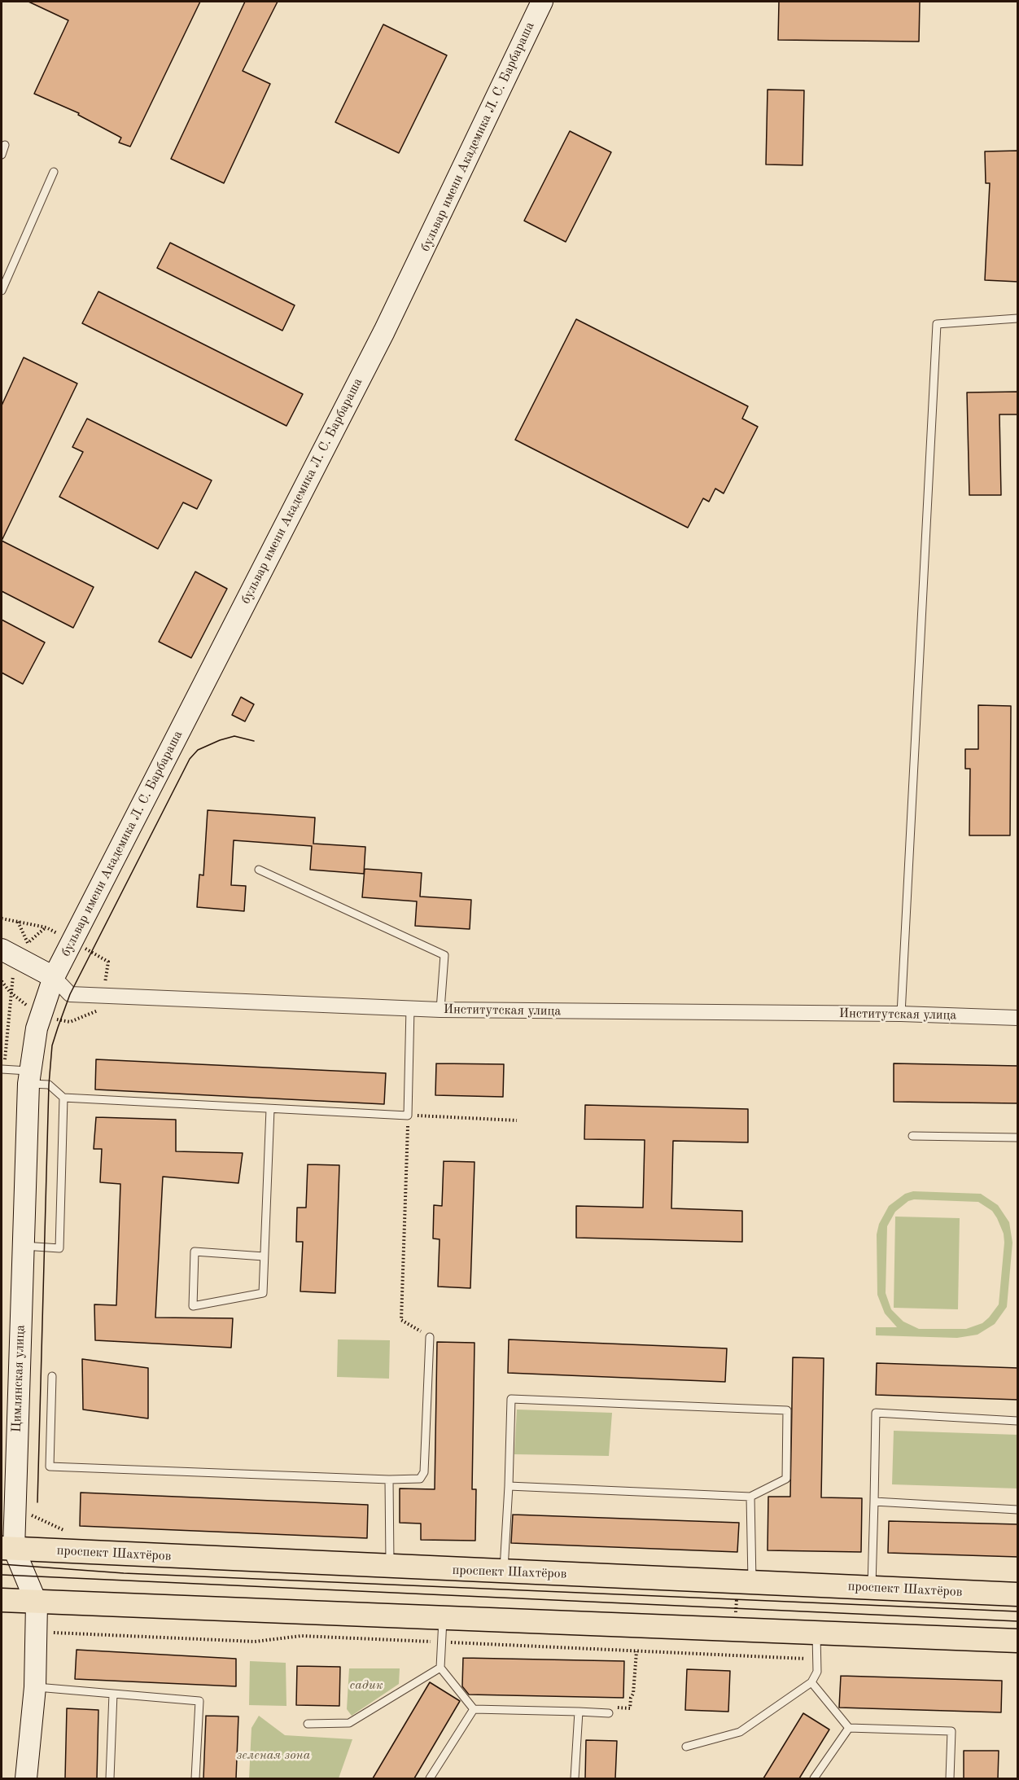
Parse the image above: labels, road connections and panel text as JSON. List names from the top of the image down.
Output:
{
  "streets": {
    "main road": ["проспект Шахтёров"],
    "street": ["бульвар имени Академика Л. С. Барбараша", "Институтская улица", "Цимлянская улица"]
  },
  "crossings": [
    ["бульвар имени Академика Л. С. Барбараша", "Институтская улица"],
    ["бульвар имени Академика Л. С. Барбараша", "Цимлянская улица"],
    ["Институтская улица", "Цимлянская улица"],
    ["Цимлянская улица", "проспект Шахтёров"]
  ],
  "parks": ["садик", "зеленая зона"]
}
